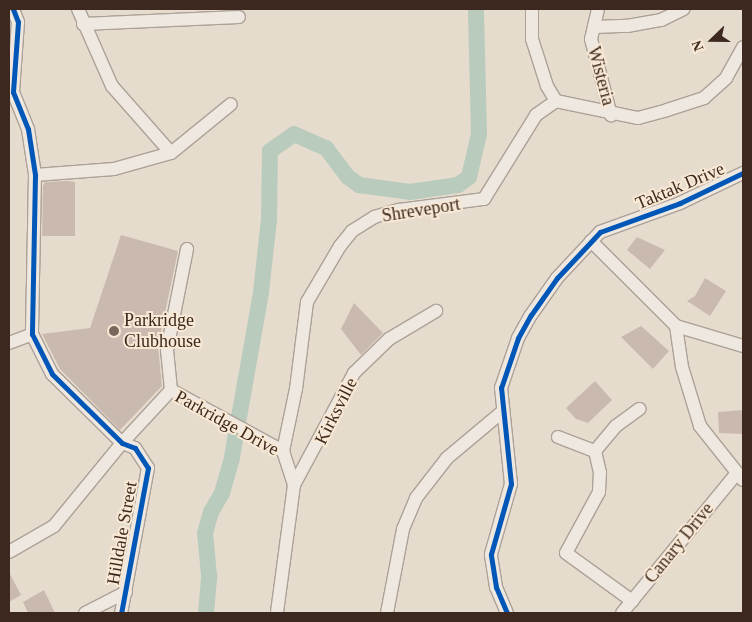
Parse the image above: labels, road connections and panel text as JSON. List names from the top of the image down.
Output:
{
  "streets": {
    "street": [
      "Wisteria",
      "Taktak Drive",
      "Shreveport",
      "Kirksville",
      "Parkridge Drive",
      "Hilldale Street",
      "Canary Drive"
    ]
  },
  "crossings": [
    ["Shreveport", "Parkridge Drive"],
    ["Kirksville", "Parkridge Drive"],
    ["Parkridge Drive", "Hilldale Street"]
  ],
  "places": ["Parkridge Clubhouse"],
  "north": "left"
}
